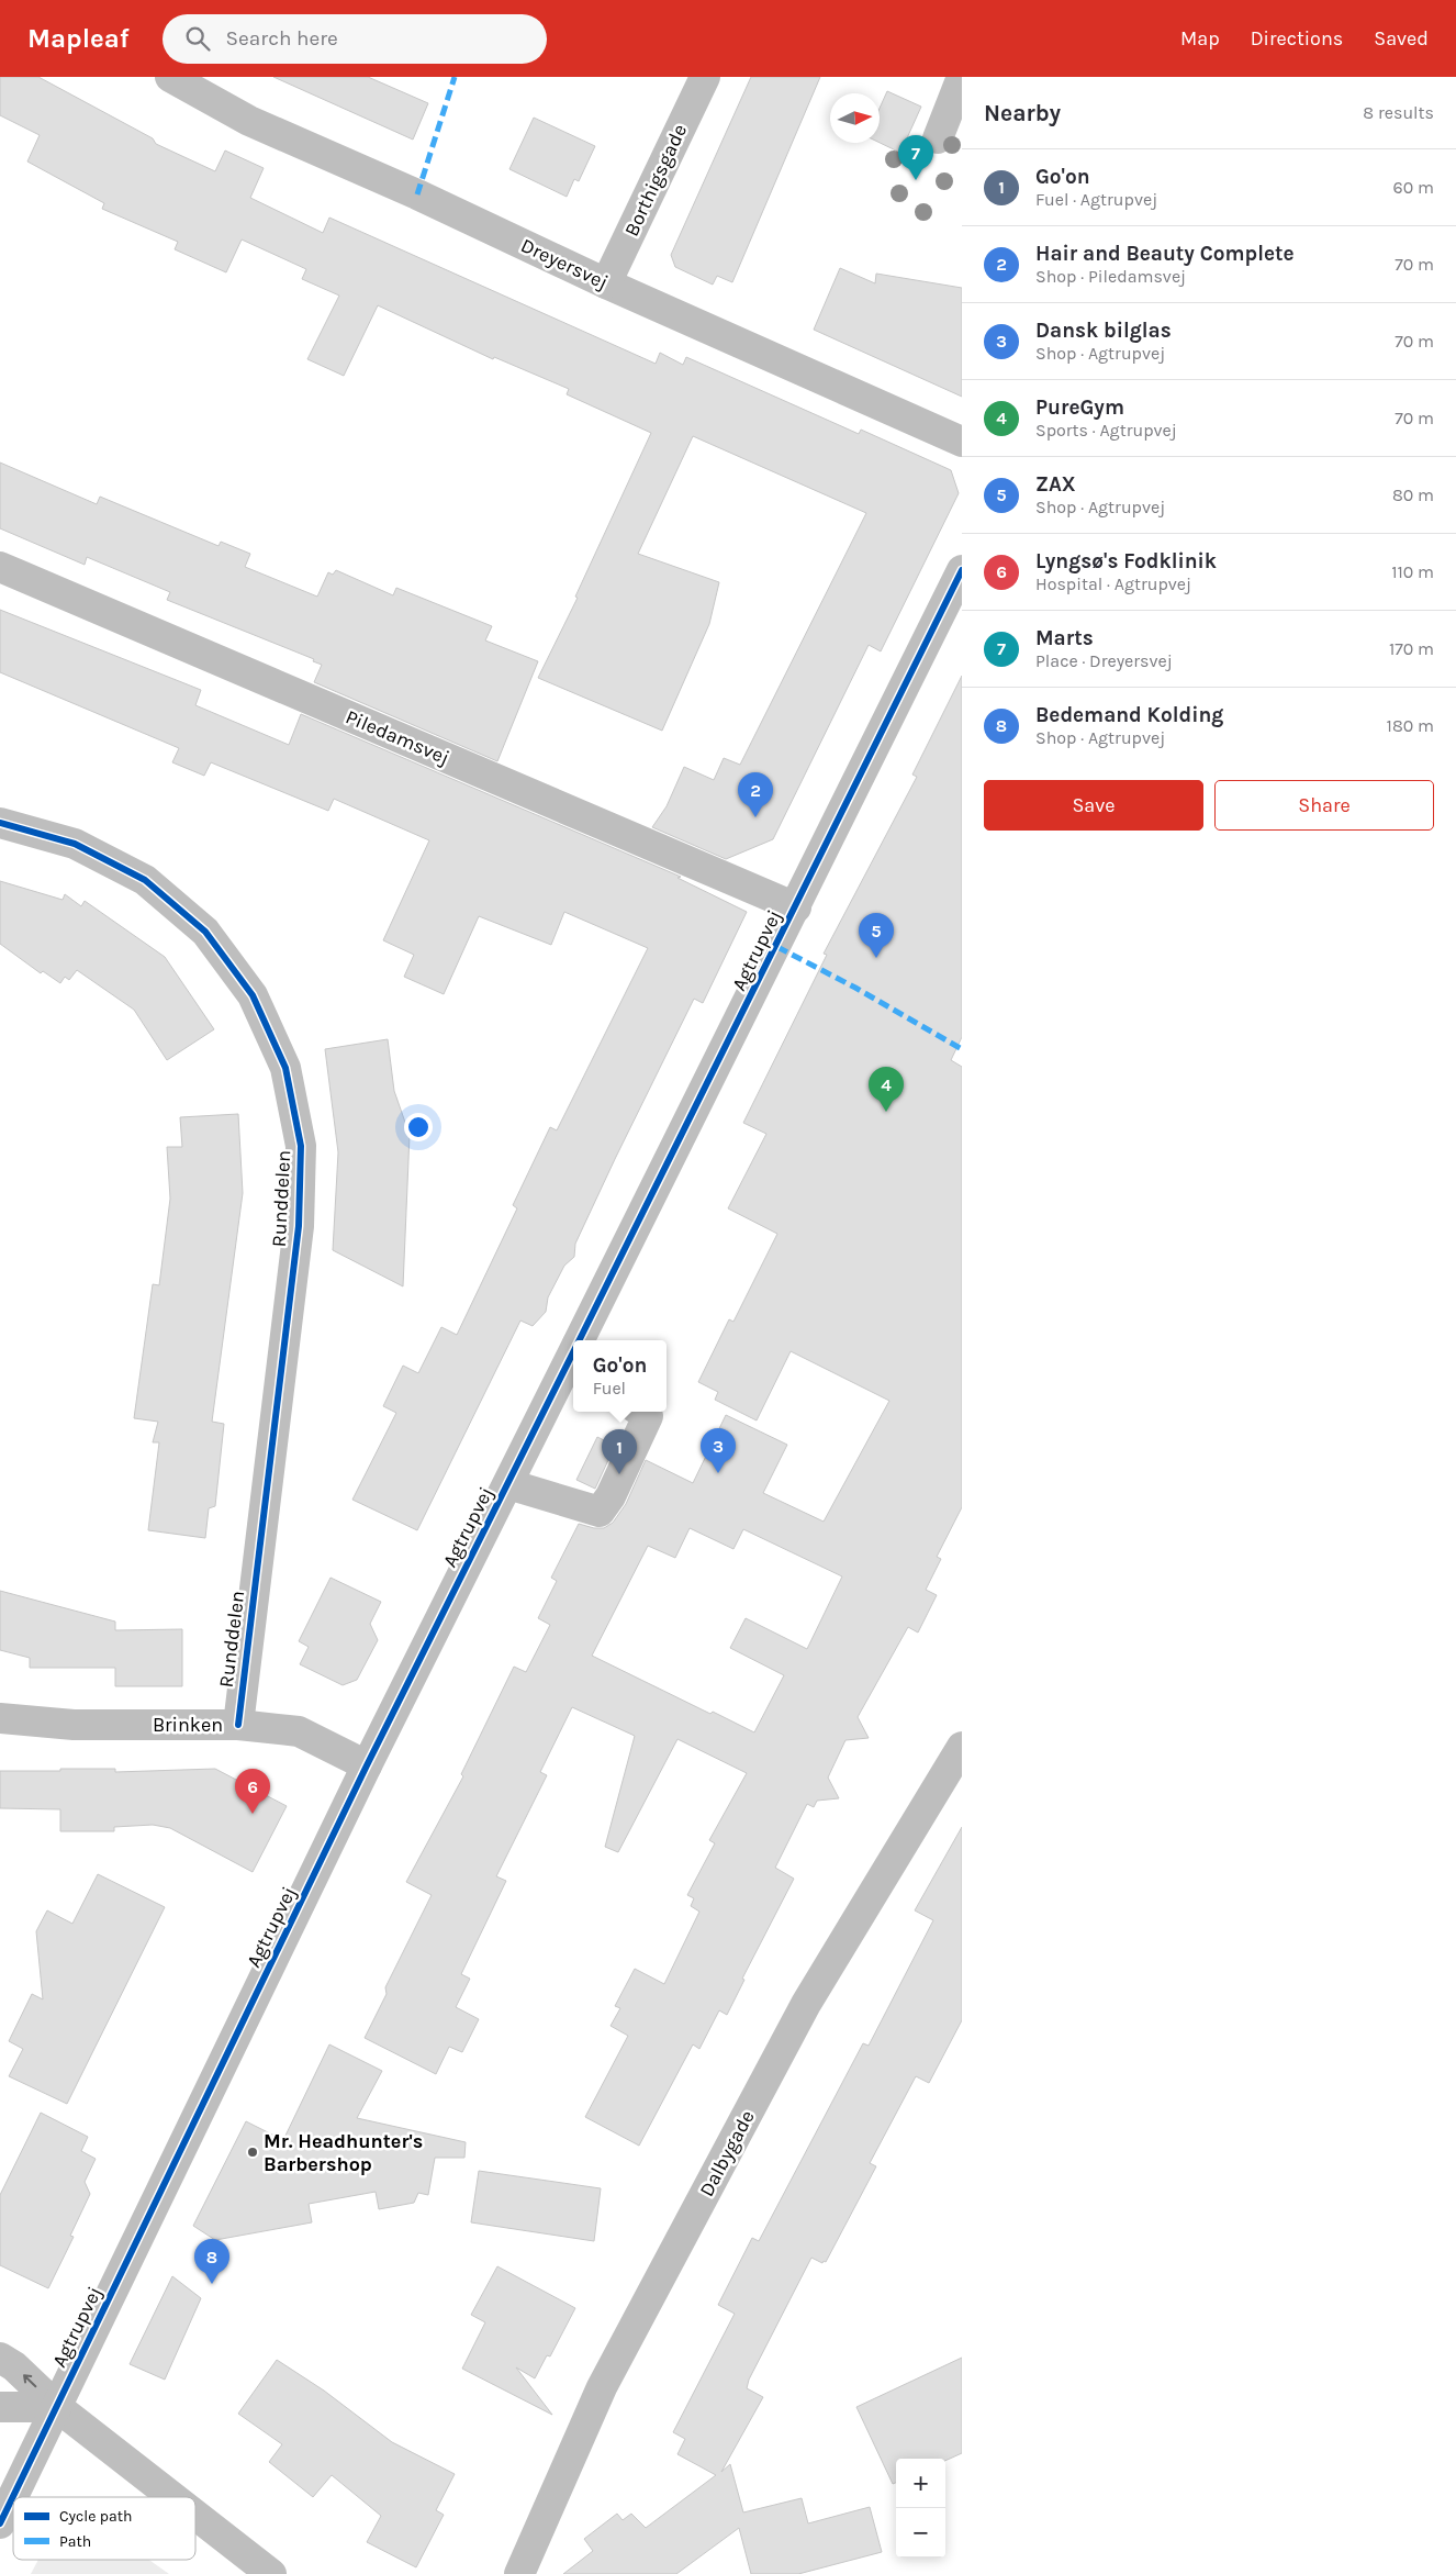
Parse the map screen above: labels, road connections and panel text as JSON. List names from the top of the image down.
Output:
{
  "streets": {
    "street": [
      "Borthigsgade",
      "Dreyersvej",
      "Piledamsvej",
      "Agtrupvej",
      "Runddelen",
      "Brinken",
      "Dalbygade"
    ]
  },
  "crossings": [
    ["Borthigsgade", "Dreyersvej"],
    ["Piledamsvej", "Agtrupvej"],
    ["Agtrupvej", "Brinken"],
    ["Runddelen", "Brinken"]
  ],
  "places": ["Mr. Headhunter's Barbershop"],
  "legend": ["Cycle path", "Path"],
  "north": "right",
  "page": {
    "header": "Mapleaf",
    "search": "Search here",
    "nav": ["Map", "Directions", "Saved"],
    "heading": ["Nearby", "8 results"],
    "pins": [
      "7",
      "2",
      "5",
      "4",
      "3",
      "1",
      "6",
      "8"
    ],
    "list": [
      {
        "mark": "1",
        "name": "Go'on",
        "note": "Fuel · Agtrupvej",
        "value": "60 m"
      },
      {
        "mark": "2",
        "name": "Hair and Beauty Complete",
        "note": "Shop · Piledamsvej",
        "value": "70 m"
      },
      {
        "mark": "3",
        "name": "Dansk bilglas",
        "note": "Shop · Agtrupvej",
        "value": "70 m"
      },
      {
        "mark": "4",
        "name": "PureGym",
        "note": "Sports · Agtrupvej",
        "value": "70 m"
      },
      {
        "mark": "5",
        "name": "ZAX",
        "note": "Shop · Agtrupvej",
        "value": "80 m"
      },
      {
        "mark": "6",
        "name": "Lyngsø's Fodklinik",
        "note": "Hospital · Agtrupvej",
        "value": "110 m"
      },
      {
        "mark": "7",
        "name": "Marts",
        "note": "Place · Dreyersvej",
        "value": "170 m"
      },
      {
        "mark": "8",
        "name": "Bedemand Kolding",
        "note": "Shop · Agtrupvej",
        "value": "180 m"
      }
    ],
    "buttons": ["Save", "Share"],
    "popup": ["Go'on", "Fuel"],
    "map_buttons": ["+", "−"]
  }
}
